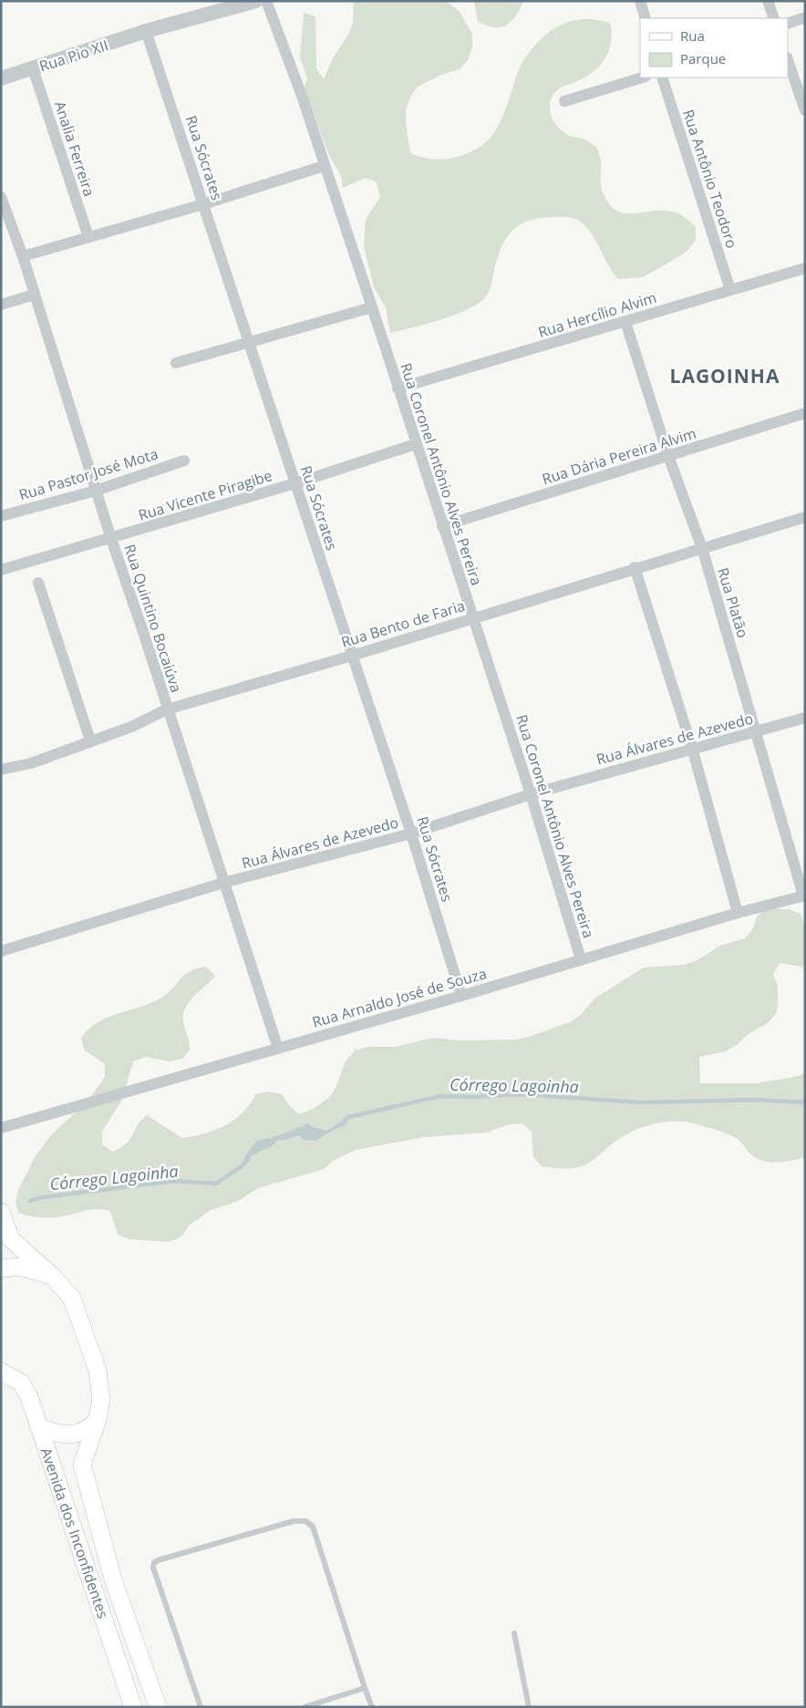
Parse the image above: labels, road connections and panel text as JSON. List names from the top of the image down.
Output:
{
  "streets": {
    "main road": ["Avenida dos Inconfidentes"],
    "street": [
      "Rua Pio XII",
      "Analia Ferreira",
      "Rua Sócrates",
      "Rua Antônio Teodoro",
      "Rua Hercílio Alvim",
      "Rua Dária Pereira Alvim",
      "Rua Pastor José Mota",
      "Rua Coronel Antônio Alves Pereira",
      "Rua Vicente Piragibe",
      "Rua Platão",
      "Rua Quintino Bocaiúva",
      "Rua Bento de Faria",
      "Rua Álvares de Azevedo",
      "Rua Arnaldo José de Souza"
    ]
  },
  "crossings": [
    ["Rua Pio XII", "Analia Ferreira"],
    ["Rua Pio XII", "Rua Sócrates"],
    ["Rua Sócrates", "Rua Vicente Piragibe"],
    ["Rua Sócrates", "Rua Bento de Faria"],
    ["Rua Sócrates", "Rua Álvares de Azevedo"],
    ["Rua Sócrates", "Rua Arnaldo José de Souza"],
    ["Rua Antônio Teodoro", "Rua Hercílio Alvim"],
    ["Rua Hercílio Alvim", "Rua Coronel Antônio Alves Pereira"],
    ["Rua Hercílio Alvim", "Rua Platão"],
    ["Rua Dária Pereira Alvim", "Rua Coronel Antônio Alves Pereira"],
    ["Rua Dária Pereira Alvim", "Rua Platão"],
    ["Rua Pastor José Mota", "Rua Quintino Bocaiúva"],
    ["Rua Coronel Antônio Alves Pereira", "Rua Vicente Piragibe"],
    ["Rua Coronel Antônio Alves Pereira", "Rua Bento de Faria"],
    ["Rua Coronel Antônio Alves Pereira", "Rua Álvares de Azevedo"],
    ["Rua Coronel Antônio Alves Pereira", "Rua Arnaldo José de Souza"],
    ["Rua Vicente Piragibe", "Rua Quintino Bocaiúva"],
    ["Rua Platão", "Rua Bento de Faria"],
    ["Rua Platão", "Rua Álvares de Azevedo"],
    ["Rua Platão", "Rua Arnaldo José de Souza"],
    ["Rua Quintino Bocaiúva", "Rua Bento de Faria"],
    ["Rua Quintino Bocaiúva", "Rua Álvares de Azevedo"],
    ["Rua Quintino Bocaiúva", "Rua Arnaldo José de Souza"]
  ],
  "districts": ["LAGOINHA"],
  "water": ["Córrego Lagoinha"],
  "legend": ["Rua", "Parque"]
}
